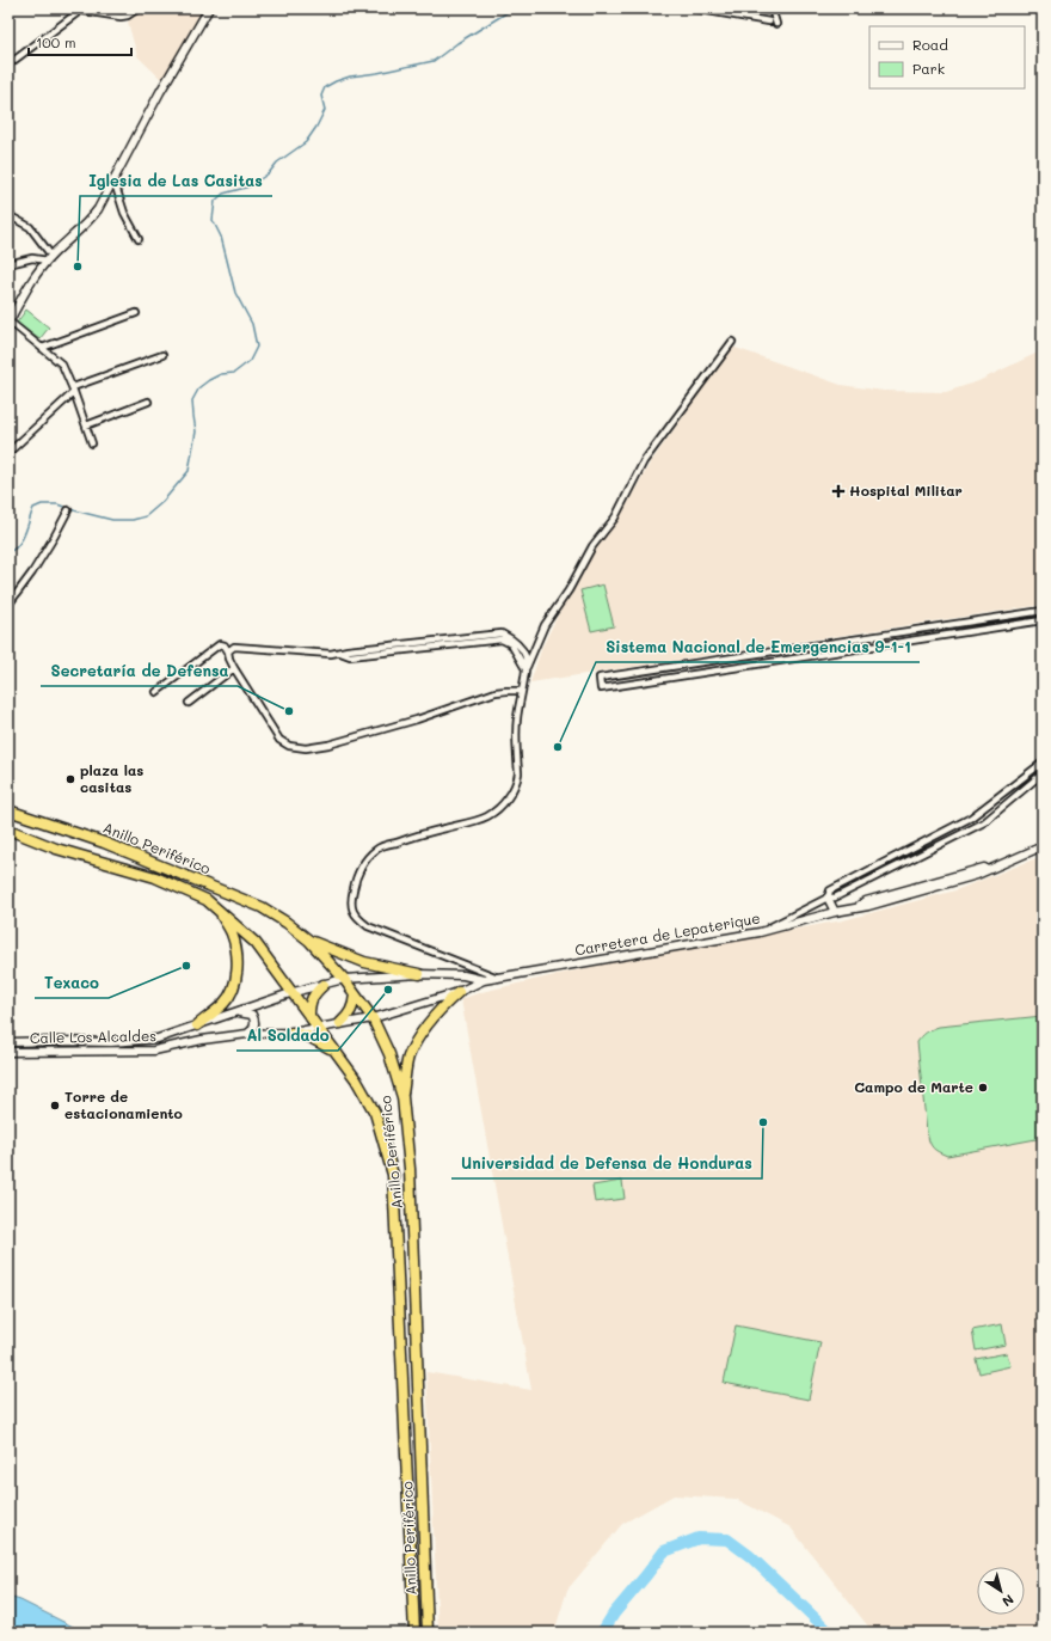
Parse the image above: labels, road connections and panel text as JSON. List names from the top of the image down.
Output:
{
  "streets": {
    "highway": ["Anillo Periférico"],
    "main road": ["Carretera de Lepaterique", "Calle Los Alcaldes"]
  },
  "crossings": [
    ["Anillo Periférico", "Carretera de Lepaterique"],
    ["Anillo Periférico", "Calle Los Alcaldes"],
    ["Carretera de Lepaterique", "Calle Los Alcaldes"]
  ],
  "places": {
    "other": [
      "Iglesia de Las Casitas",
      "Secretaría de Defensa",
      "Sistema Nacional de Emergencias 9-1-1",
      "plaza las casitas",
      "Texaco",
      "Al Soldado",
      "Campo de Marte",
      "Torre de estacionamiento",
      "Universidad de Defensa de Honduras"
    ],
    "health": ["Hospital Militar"]
  },
  "legend": ["Road", "Park"],
  "scale_bar": "100 m",
  "north": "bottom right"
}
